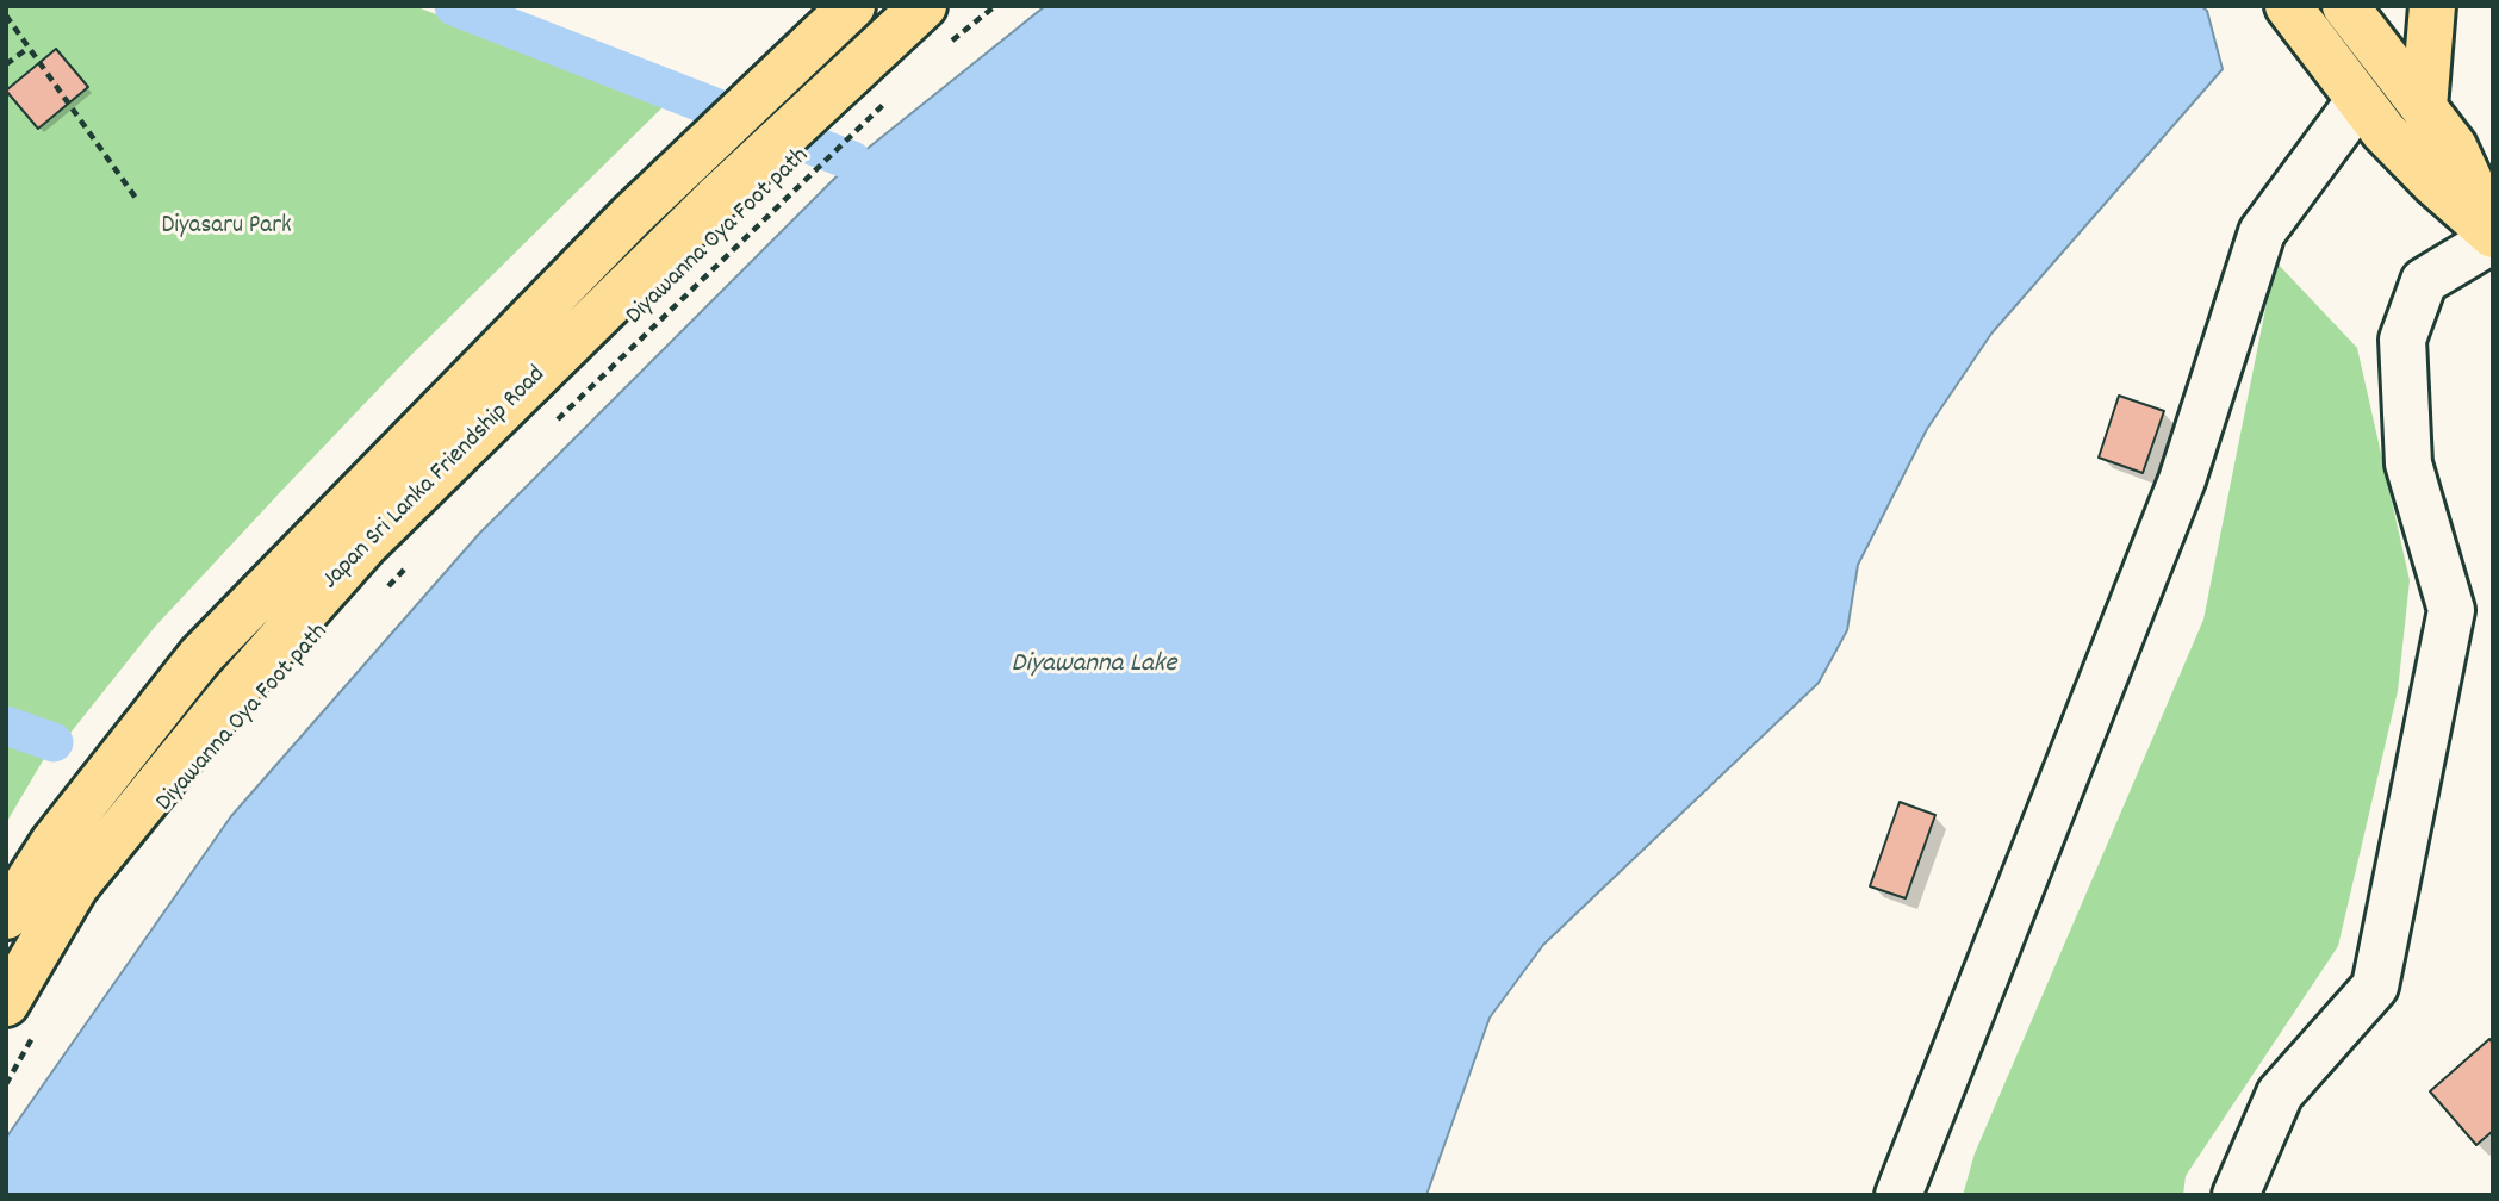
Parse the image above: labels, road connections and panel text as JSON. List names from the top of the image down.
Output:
{
  "streets": {
    "main road": ["Japan Sri Lanka Friendship Road"],
    "path": ["Diyawanna Oya Foot path"]
  },
  "water": ["Diyawanna Lake"],
  "parks": ["Diyasaru Park"]
}
